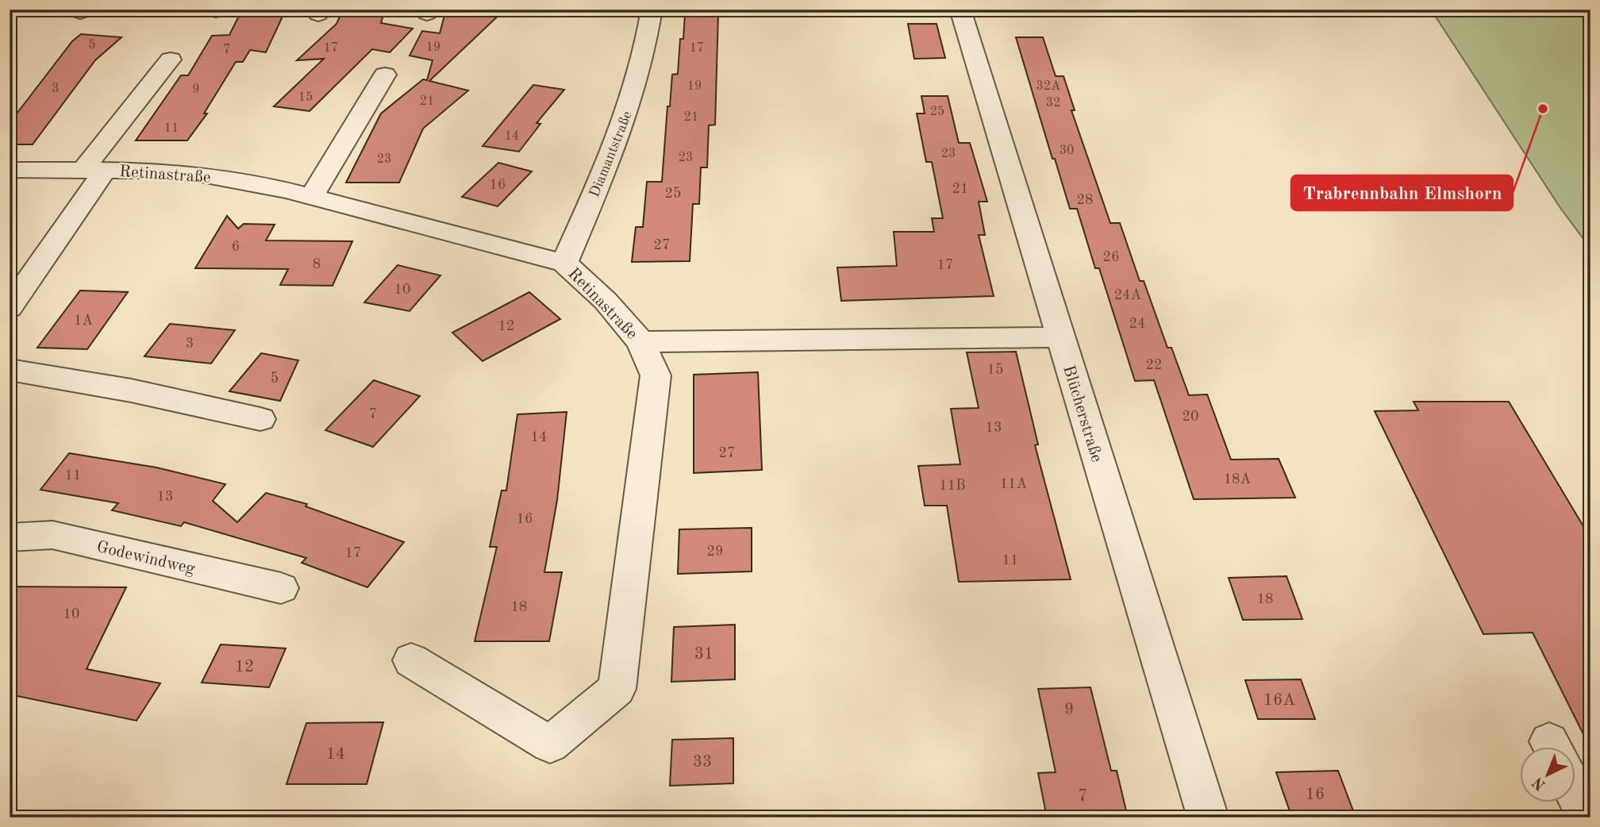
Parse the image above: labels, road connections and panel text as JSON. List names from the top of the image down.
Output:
{
  "streets": {
    "street": [
      "Diamantstraße",
      "Retinastraße",
      "Blücherstraße",
      "Godewindweg"
    ]
  },
  "crossings": [
    ["Diamantstraße", "Retinastraße"]
  ],
  "places": ["Trabrennbahn Elmshorn"],
  "house_numbers": [
    "5",
    "19",
    "17",
    "17",
    "7",
    "19",
    "32A",
    "3",
    "9",
    "15",
    "21",
    "32",
    "25",
    "21",
    "11",
    "14",
    "30",
    "23",
    "23",
    "23",
    "16",
    "21",
    "25",
    "28",
    "27",
    "6",
    "26",
    "8",
    "17",
    "10",
    "24A",
    "1A",
    "24",
    "12",
    "3",
    "22",
    "15",
    "5",
    "7",
    "20",
    "13",
    "14",
    "27",
    "11",
    "18A",
    "11A",
    "11B",
    "13",
    "16",
    "29",
    "17",
    "11",
    "18",
    "18",
    "10",
    "31",
    "12",
    "16A",
    "9",
    "14",
    "33",
    "16",
    "7"
  ],
  "north": "bottom left"
}
